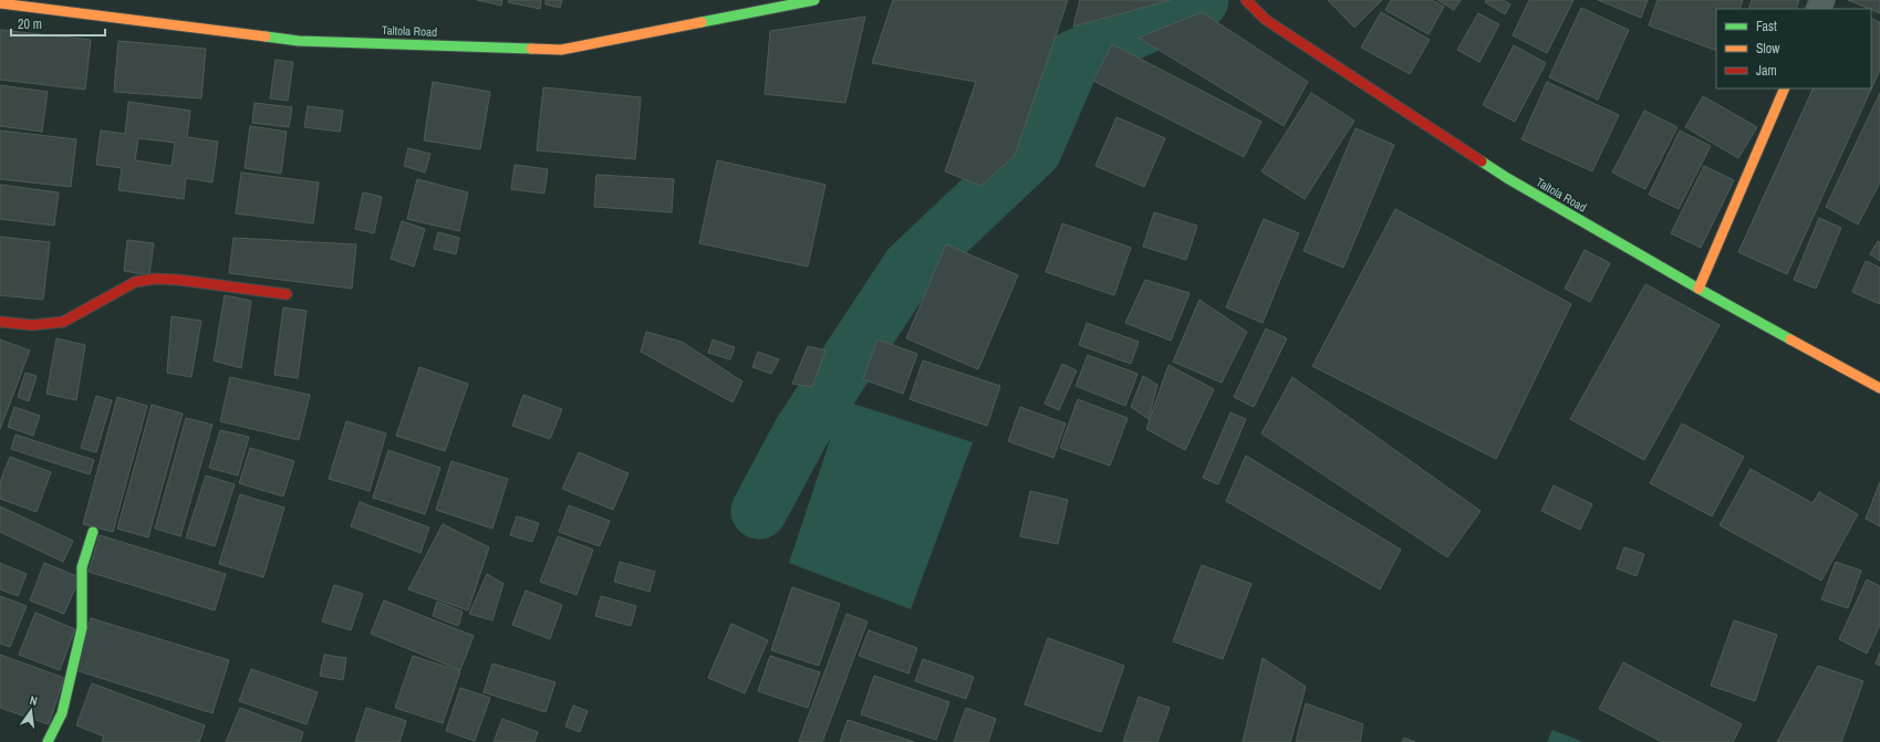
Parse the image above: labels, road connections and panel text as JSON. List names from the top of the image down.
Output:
{
  "streets": {
    "main road": ["Taltola Road"]
  },
  "legend": ["Fast", "Slow", "Jam"],
  "scale_bar": "20 m",
  "north": "top"
}
